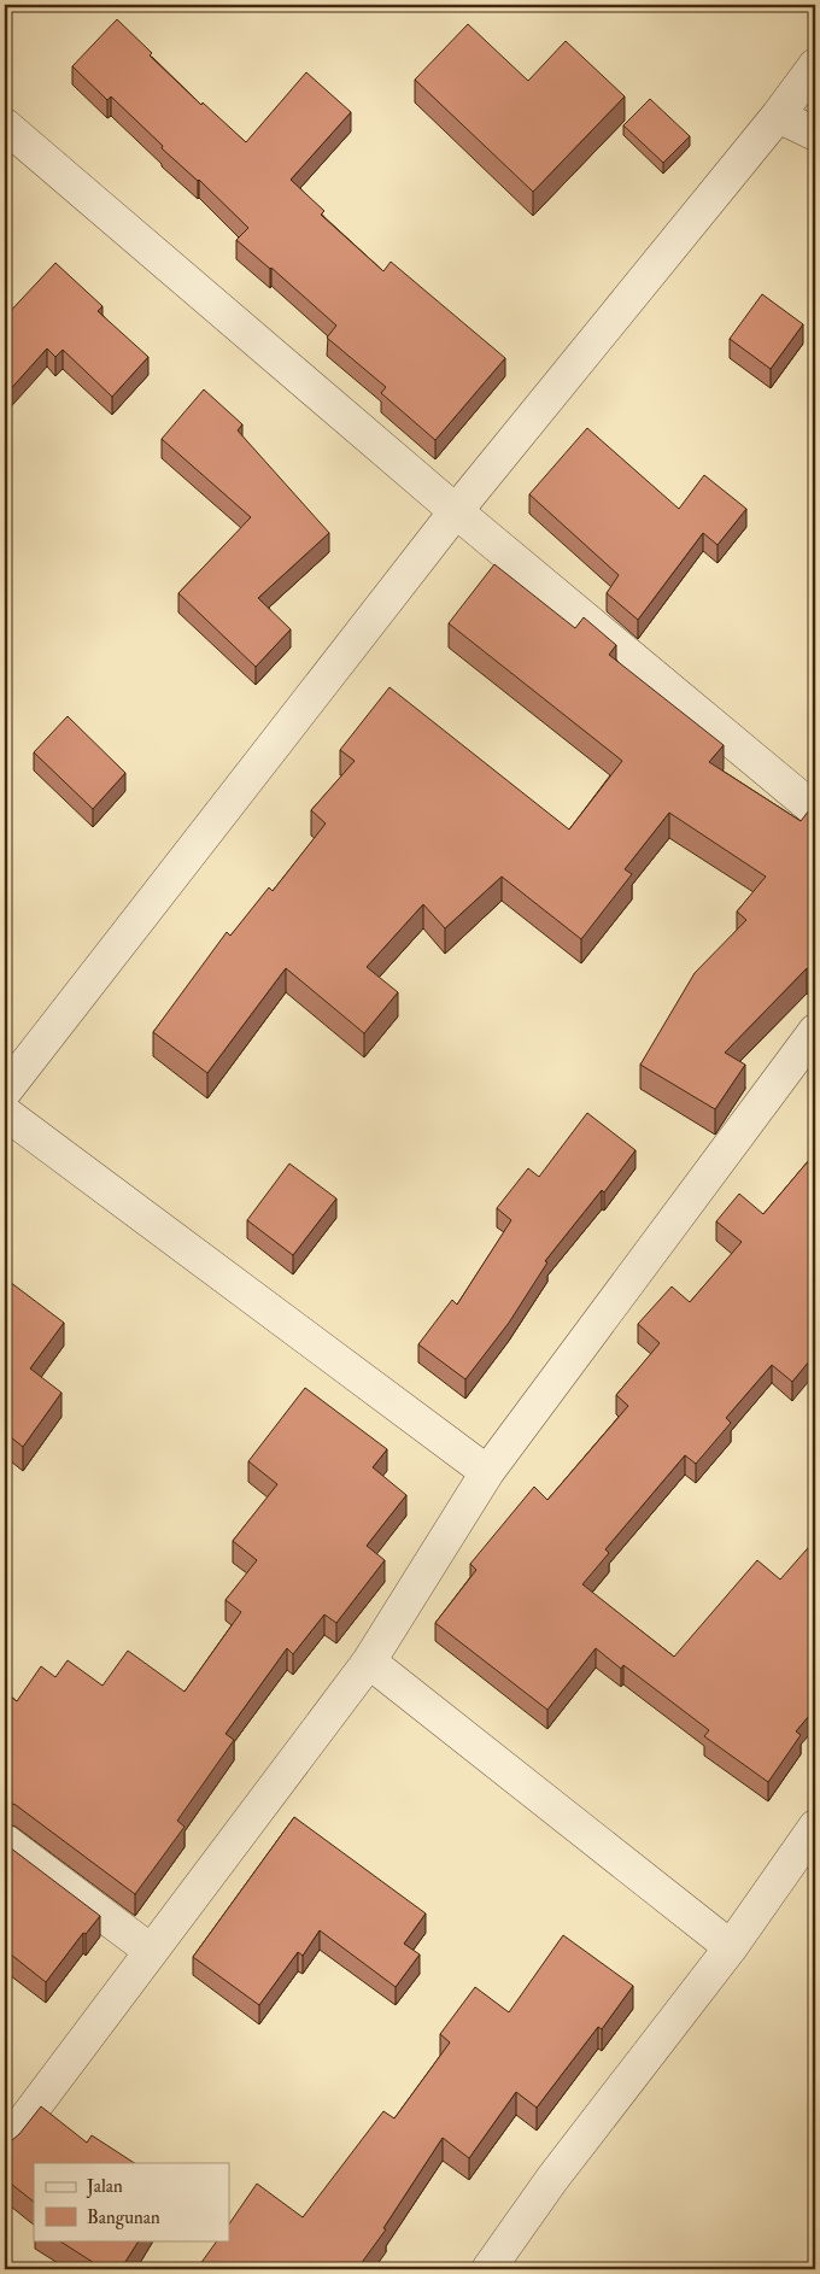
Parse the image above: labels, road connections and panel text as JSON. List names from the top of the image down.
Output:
{
  "legend": ["Jalan", "Bangunan"]
}
